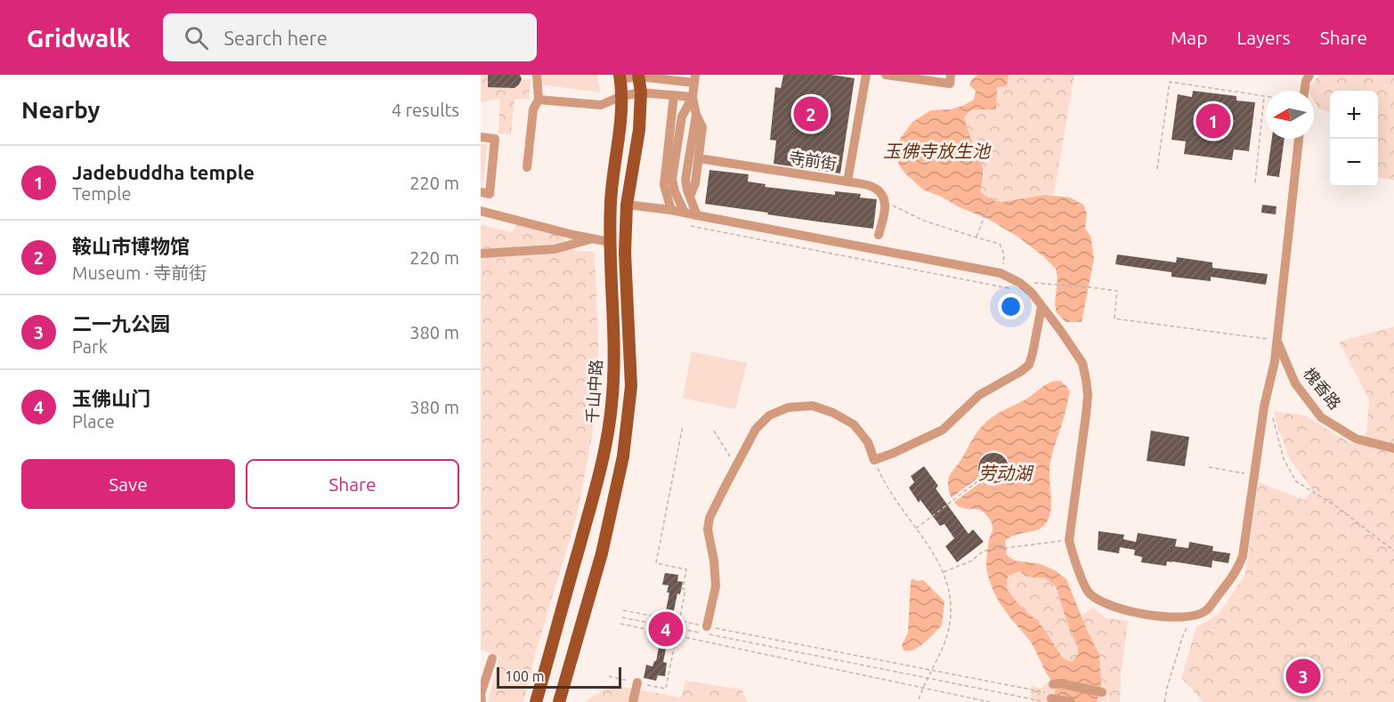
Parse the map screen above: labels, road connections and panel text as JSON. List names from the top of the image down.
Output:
{
  "streets": {
    "main road": ["千山中路"],
    "street": ["寺前街", "槐香路"]
  },
  "water": ["玉佛寺放生池", "劳动湖"],
  "scale_bar": "100 m",
  "north": "left",
  "page": {
    "header": "Gridwalk",
    "search": "Search here",
    "nav": ["Map", "Layers", "Share"],
    "heading": ["Nearby", "4 results"],
    "map_buttons": ["+", "−"],
    "pins": [
      "2",
      "1",
      "4",
      "3"
    ],
    "list": [
      {
        "mark": "1",
        "name": "Jadebuddha temple",
        "note": "Temple",
        "value": "220 m"
      },
      {
        "mark": "2",
        "name": "鞍山市博物馆",
        "note": "Museum · 寺前街",
        "value": "220 m"
      },
      {
        "mark": "3",
        "name": "二一九公园",
        "note": "Park",
        "value": "380 m"
      },
      {
        "mark": "4",
        "name": "玉佛山门",
        "note": "Place",
        "value": "380 m"
      }
    ],
    "buttons": ["Save", "Share"],
    "scale": "100 m"
  }
}
